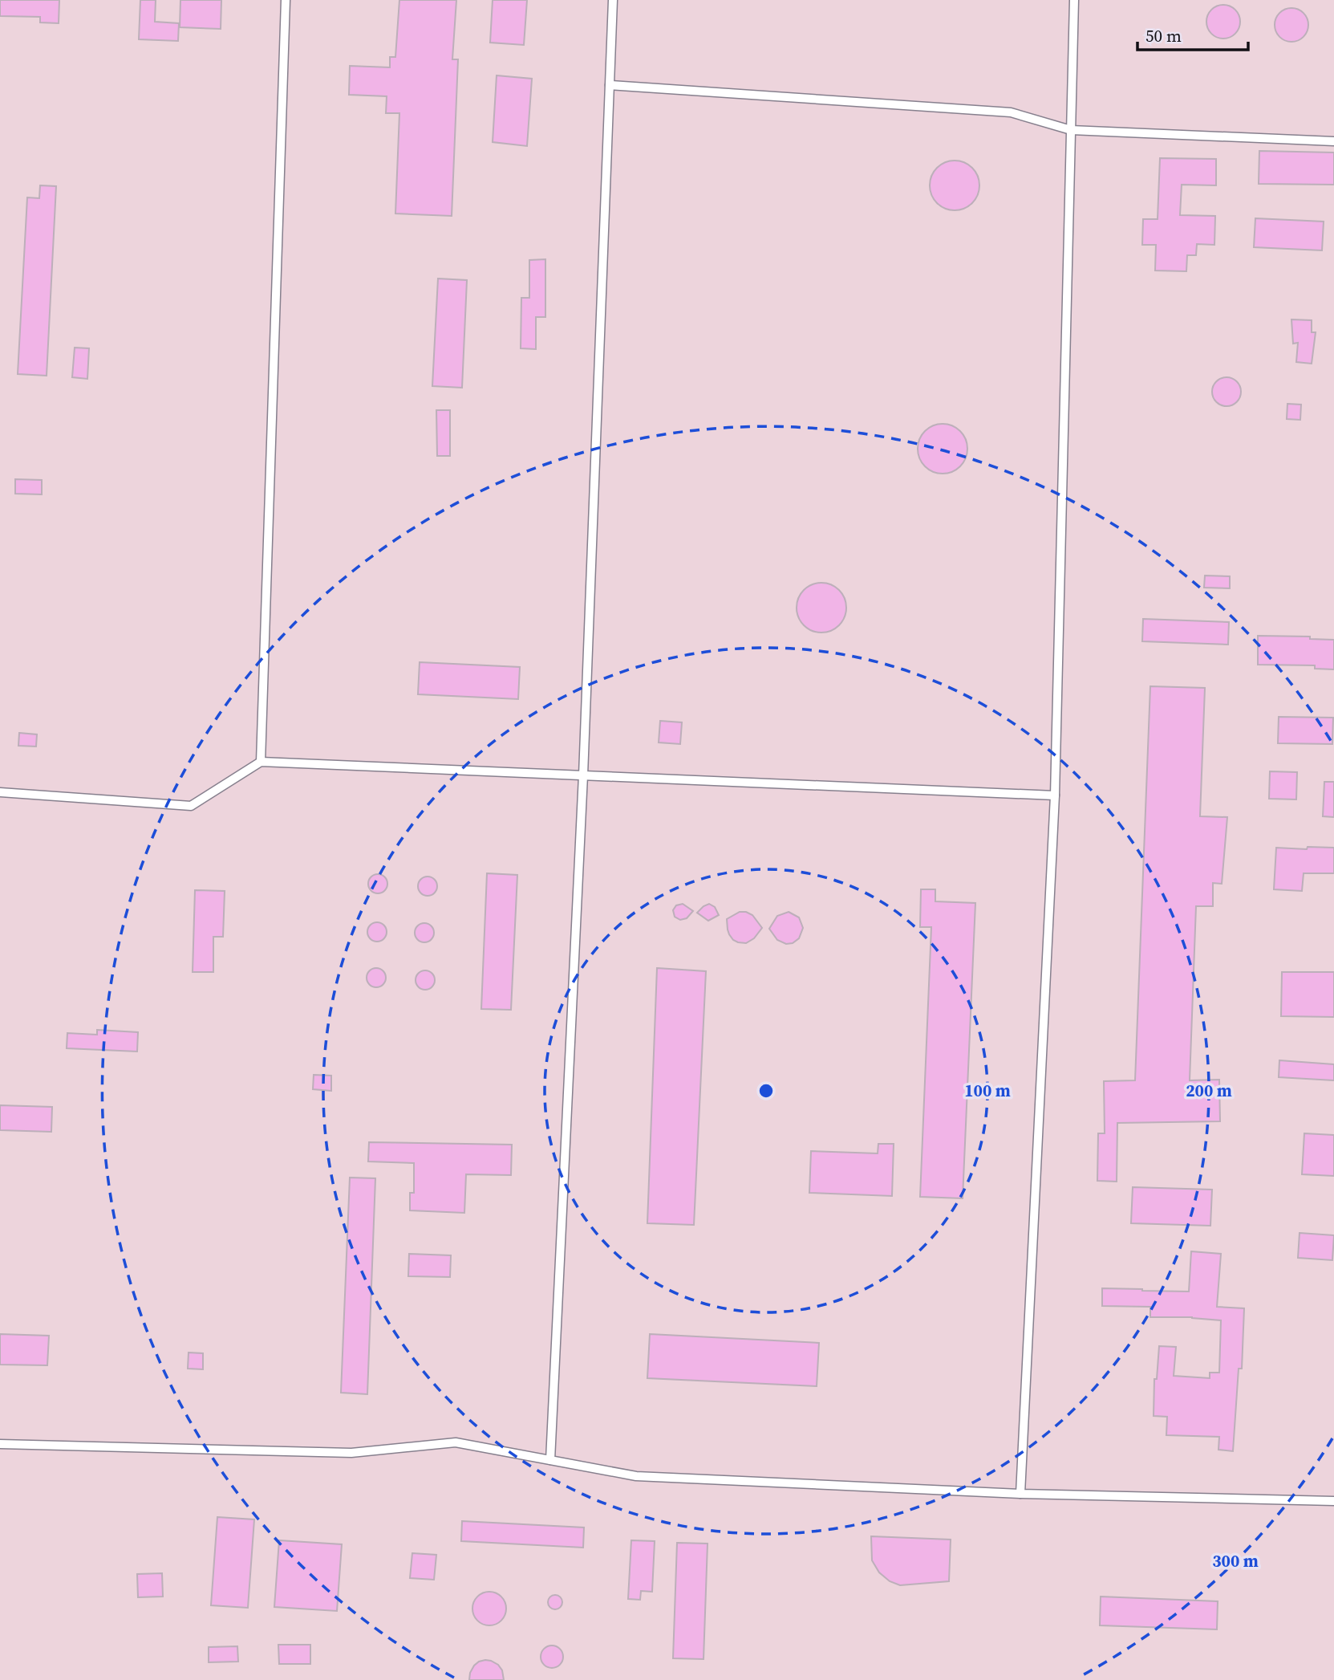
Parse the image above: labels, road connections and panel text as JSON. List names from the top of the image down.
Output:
{
  "scale_bar": "50 m",
  "rings": ["100 m", "200 m", "300 m"]
}
